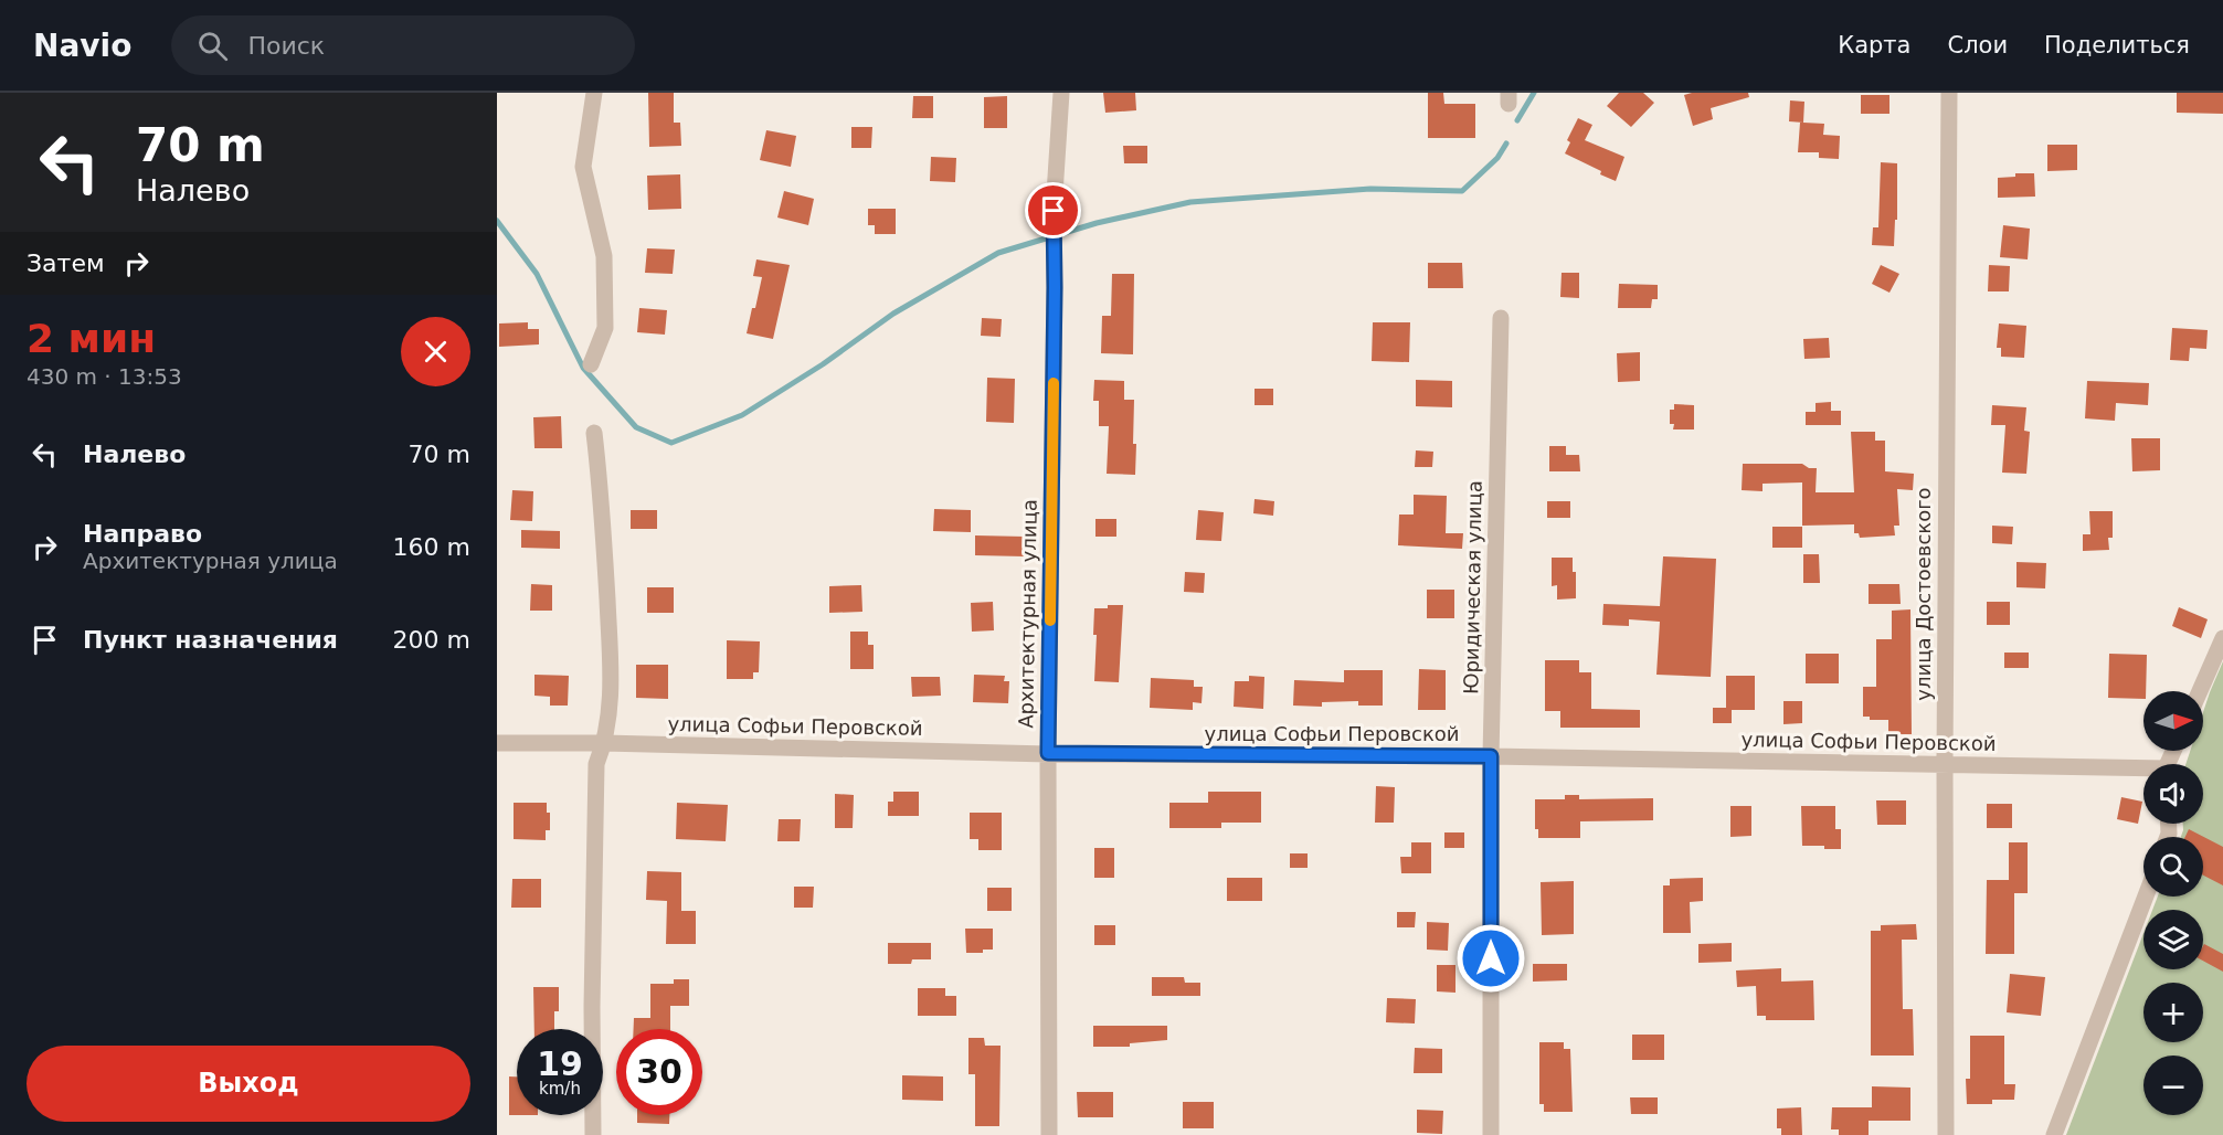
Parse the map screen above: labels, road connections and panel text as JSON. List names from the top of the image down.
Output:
{
  "streets": {
    "street": [
      "Юридическая улица",
      "улица Достоевского",
      "Архитектурная улица",
      "улица Софьи Перовской"
    ]
  },
  "crossings": [
    ["Юридическая улица", "улица Софьи Перовской"],
    ["улица Достоевского", "улица Софьи Перовской"],
    ["Архитектурная улица", "улица Софьи Перовской"]
  ],
  "north": "right",
  "page": {
    "header": "Navio",
    "search": "Поиск",
    "nav": ["Карта", "Слои", "Поделиться"],
    "turn": ["70 m", "Налево"],
    "then": "Затем",
    "heading": ["2 мин", "430 m · 13:53"],
    "list": [
      {
        "name": "Налево",
        "value": "70 m"
      },
      {
        "name": "Направо",
        "note": "Архитектурная улица",
        "value": "160 m"
      },
      {
        "name": "Пункт назначения",
        "value": "200 m"
      }
    ],
    "map_buttons": ["+", "−"],
    "speed": "19 km/h",
    "limit": "30",
    "buttons": "Выход"
  }
}
